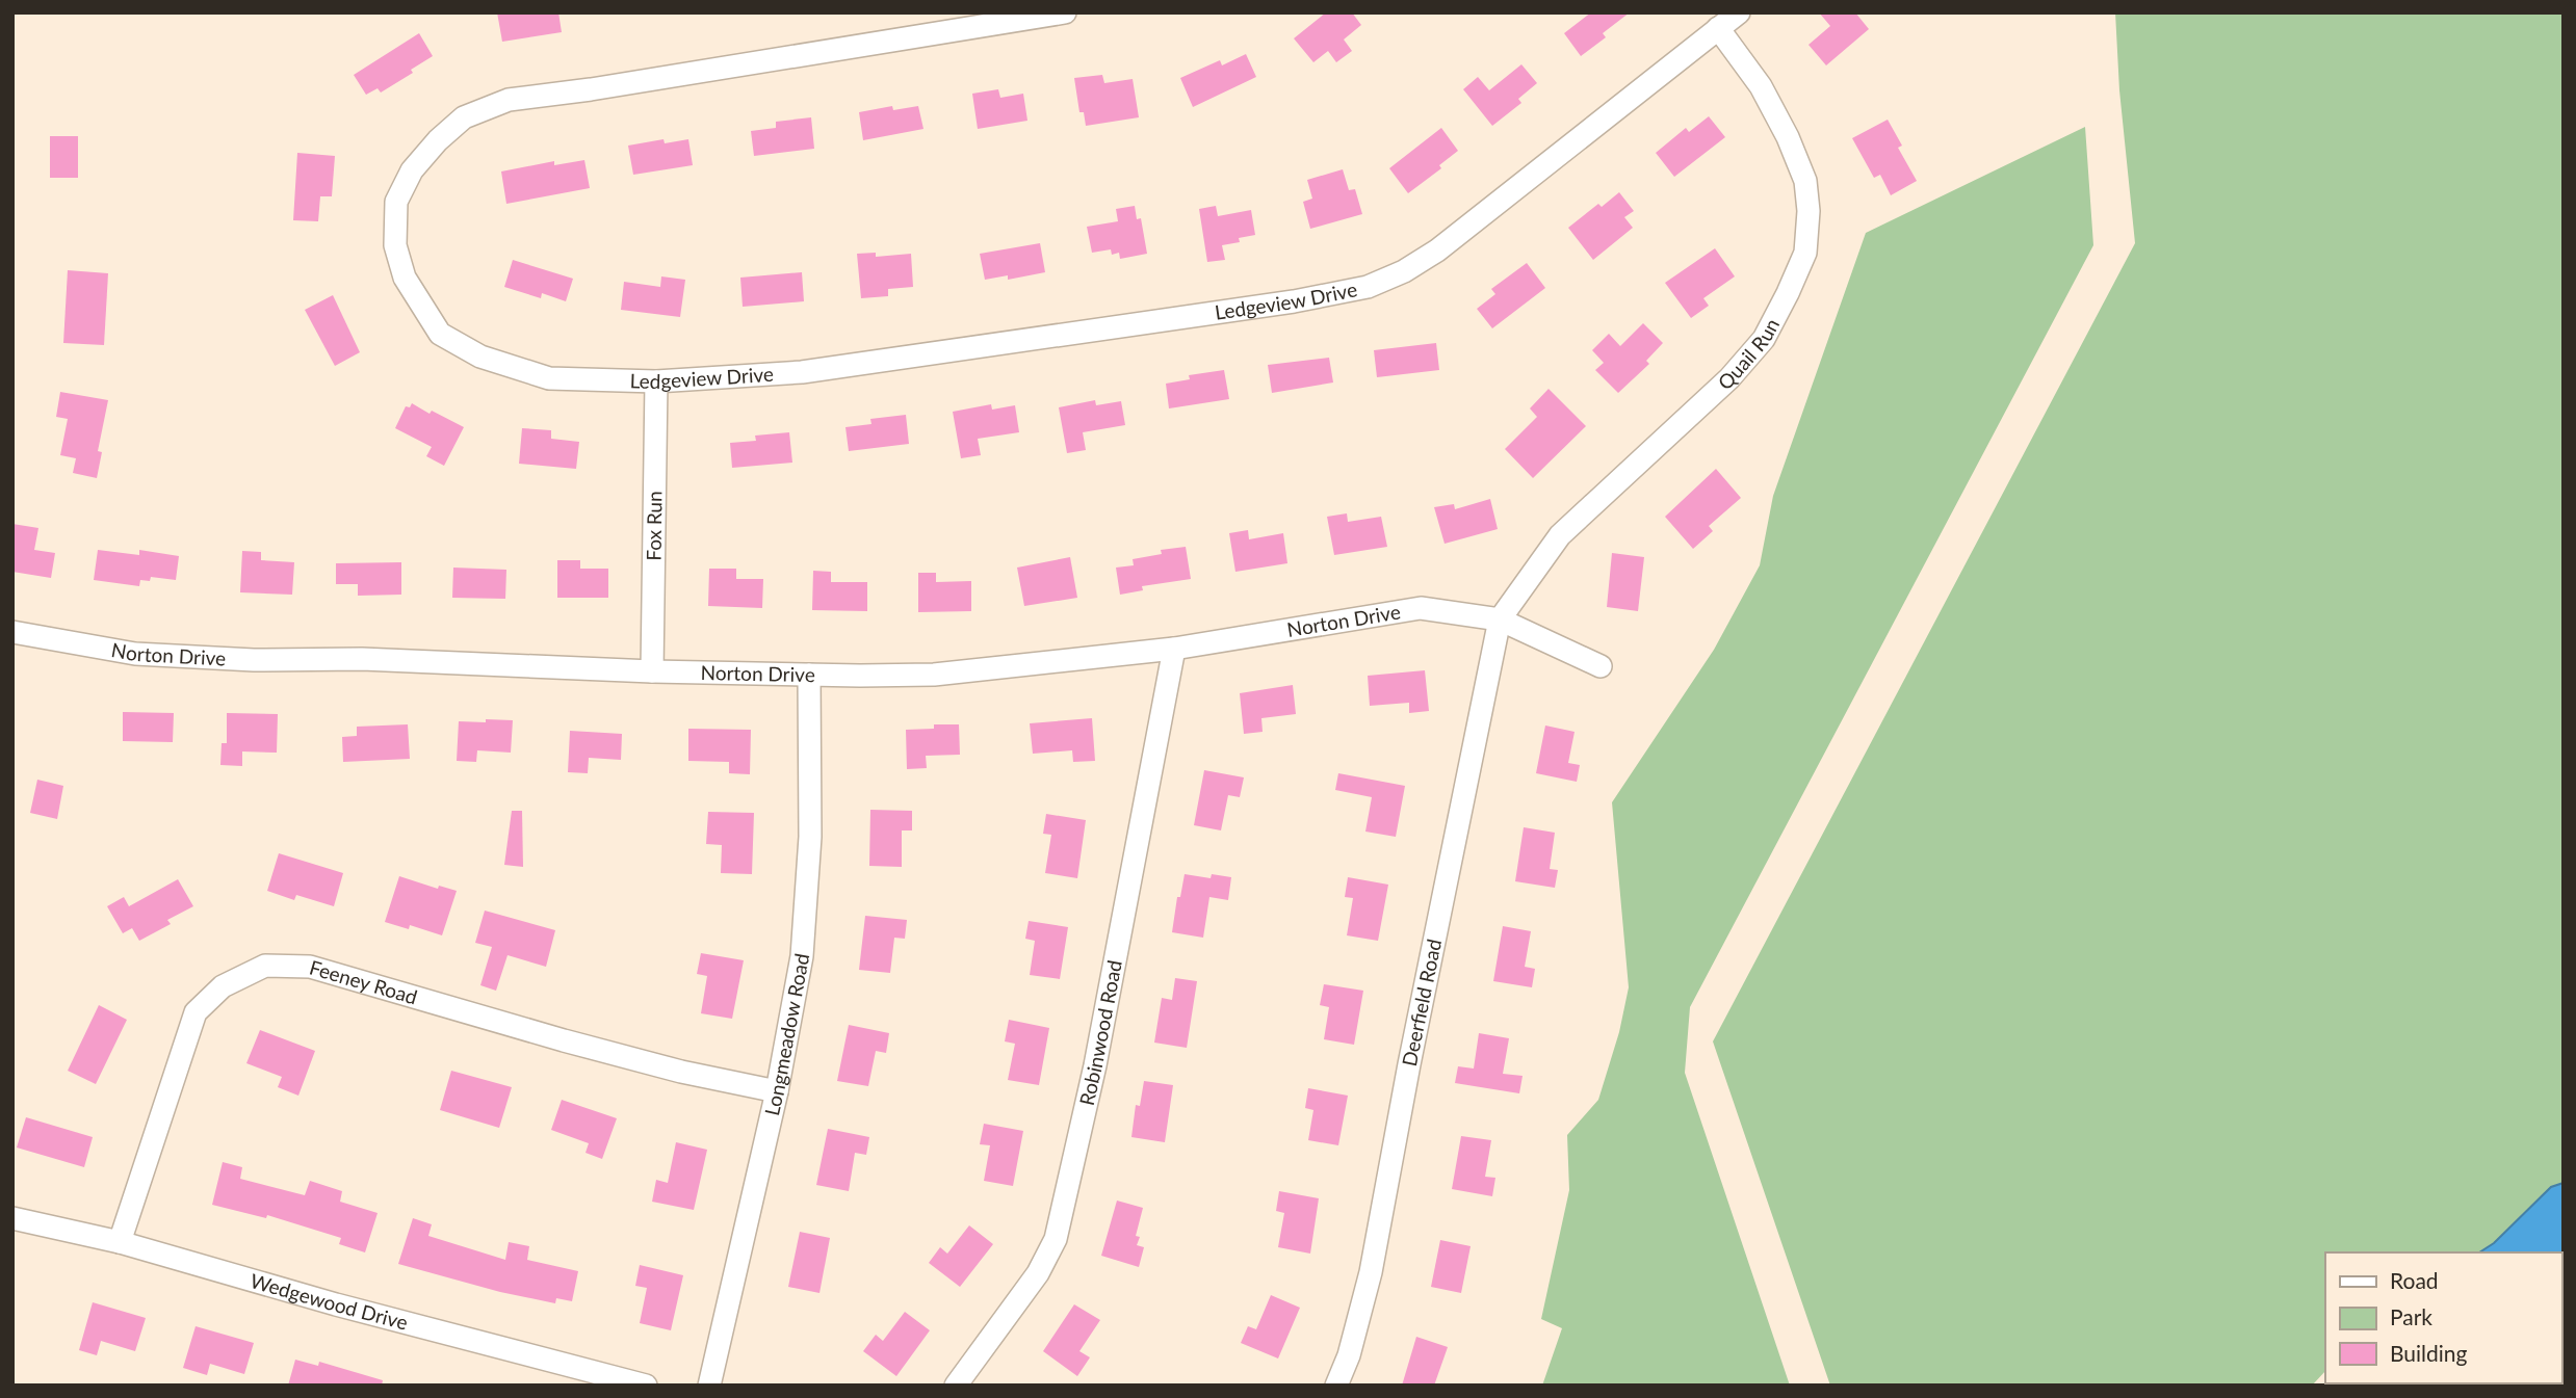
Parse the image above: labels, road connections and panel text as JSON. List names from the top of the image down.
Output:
{
  "streets": {
    "street": [
      "Ledgeview Drive",
      "Quail Run",
      "Fox Run",
      "Norton Drive",
      "Feeney Road",
      "Deerfield Road",
      "Robinwood Road",
      "Longmeadow Road",
      "Wedgewood Drive"
    ]
  },
  "crossings": [
    ["Ledgeview Drive", "Quail Run"],
    ["Ledgeview Drive", "Fox Run"],
    ["Quail Run", "Norton Drive"],
    ["Quail Run", "Deerfield Road"],
    ["Fox Run", "Norton Drive"],
    ["Norton Drive", "Deerfield Road"],
    ["Norton Drive", "Robinwood Road"],
    ["Norton Drive", "Longmeadow Road"],
    ["Feeney Road", "Longmeadow Road"],
    ["Feeney Road", "Wedgewood Drive"]
  ],
  "legend": ["Road", "Park", "Building"]
}
